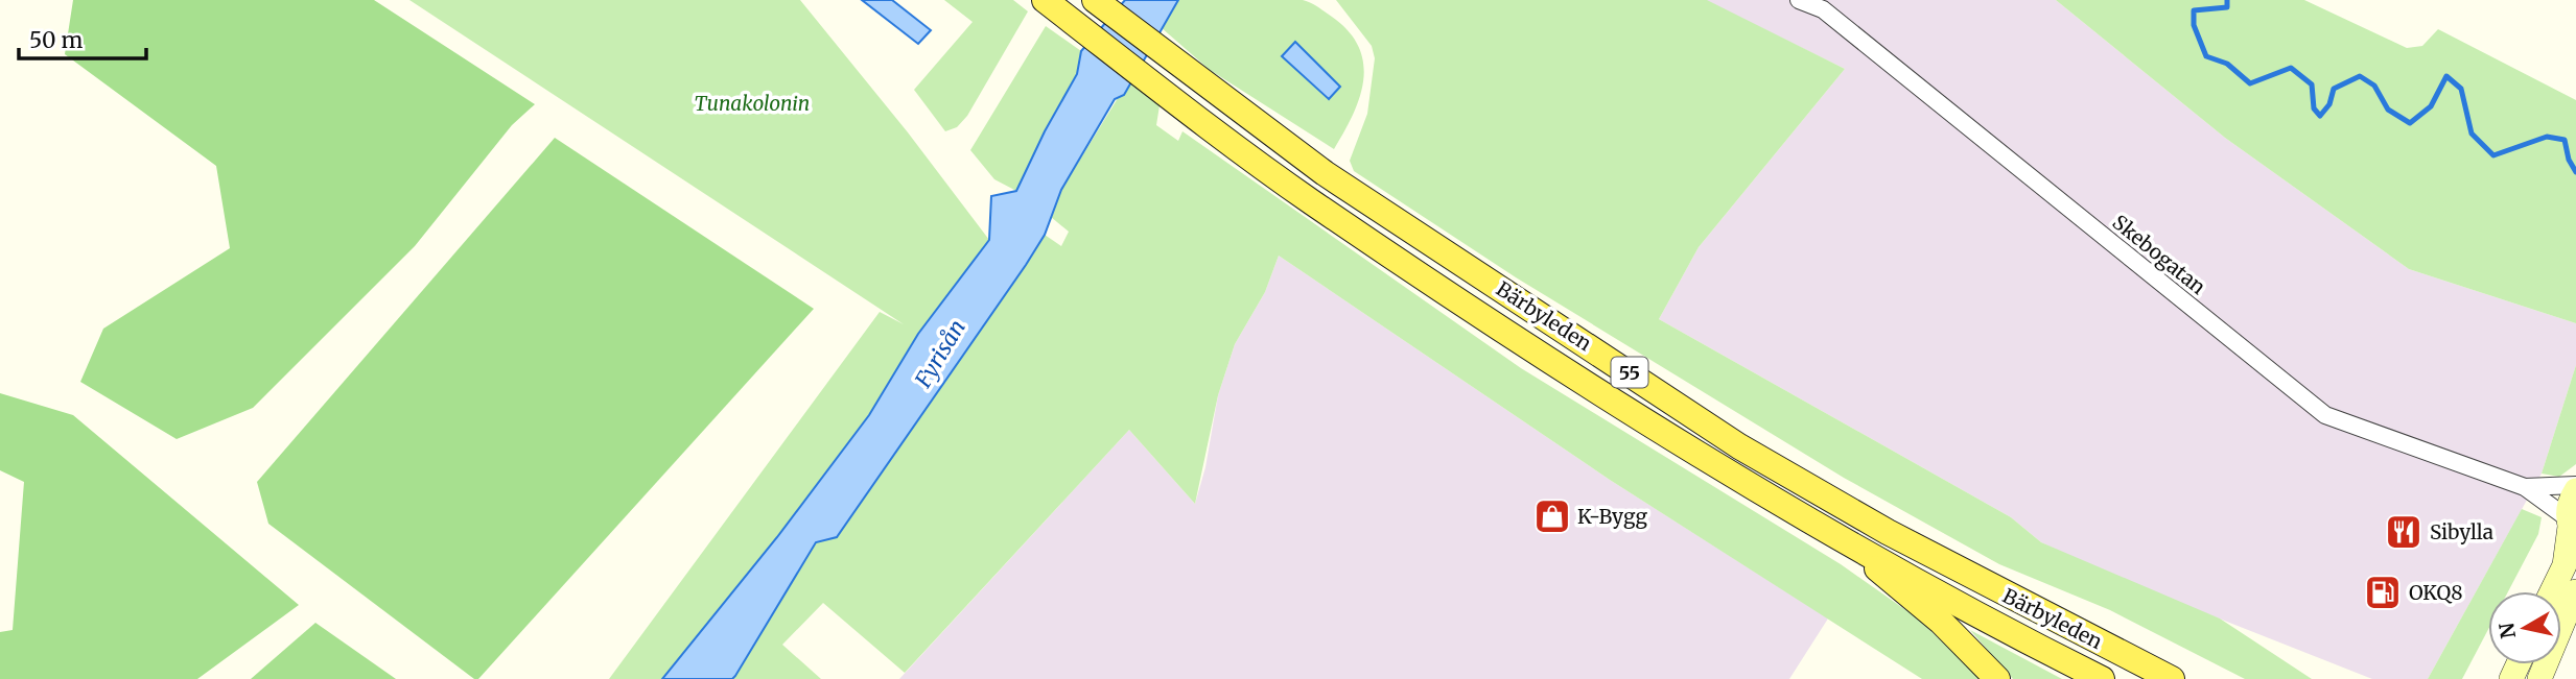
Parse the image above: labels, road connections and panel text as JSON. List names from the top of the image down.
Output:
{
  "streets": {
    "main road": ["Bärbyleden", "55"],
    "street": ["Skebogatan"]
  },
  "water": ["Fyrisån"],
  "parks": ["Tunakolonin"],
  "places": {
    "shop": ["K-Bygg"],
    "restaurant": ["Sibylla"],
    "fuel station": ["OKQ8"]
  },
  "scale_bar": "50 m",
  "north": "left"
}
